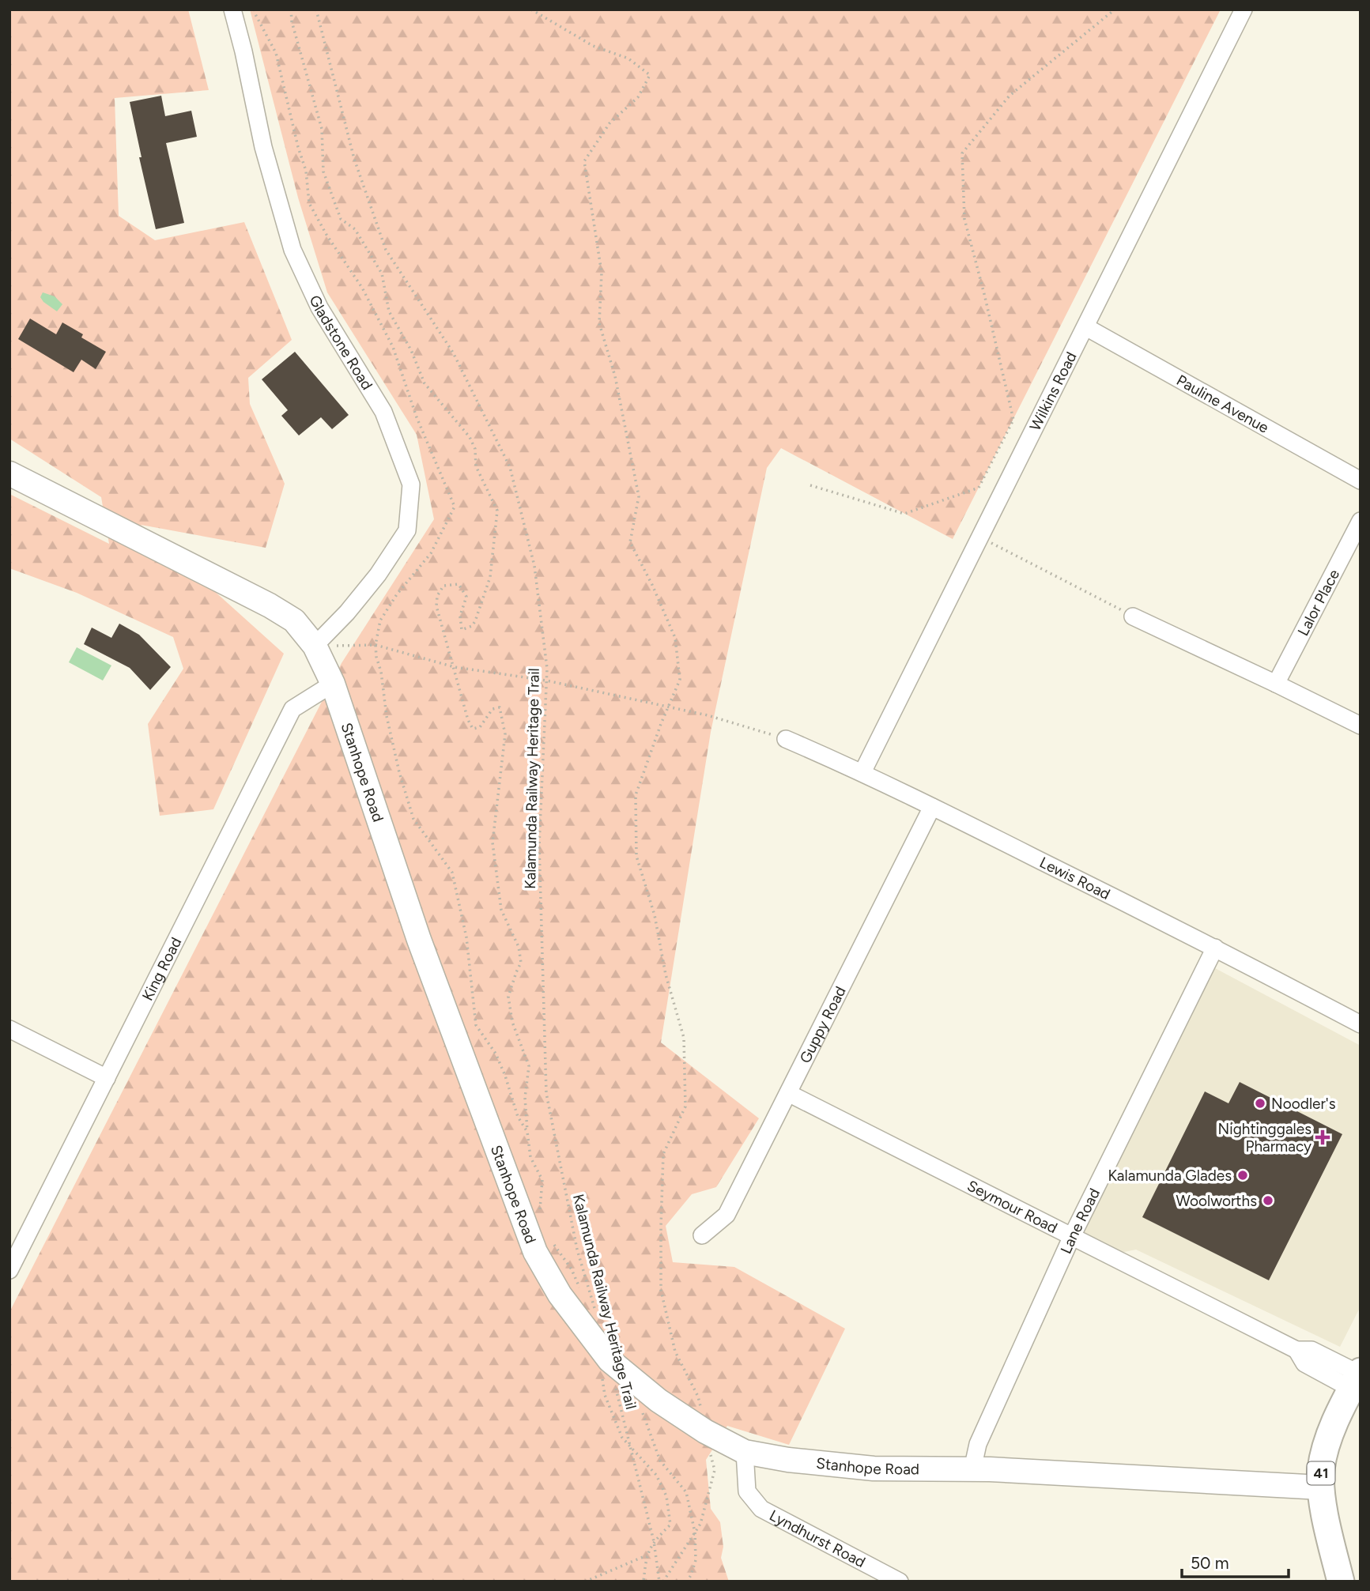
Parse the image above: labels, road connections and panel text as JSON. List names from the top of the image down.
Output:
{
  "streets": {
    "main road": ["41"],
    "street": [
      "Gladstone Road",
      "Wilkins Road",
      "Pauline Avenue",
      "Lalor Place",
      "Stanhope Road",
      "Lewis Road",
      "King Road",
      "Guppy Road",
      "Seymour Road",
      "Lane Road",
      "Lyndhurst Road"
    ],
    "path": ["Kalamunda Railway Heritage Trail"]
  },
  "crossings": [
    ["Gladstone Road", "Stanhope Road"],
    ["Wilkins Road", "Pauline Avenue"],
    ["Wilkins Road", "Lewis Road"],
    ["Stanhope Road", "Kalamunda Railway Heritage Trail"],
    ["Stanhope Road", "King Road"],
    ["Stanhope Road", "Lane Road"],
    ["Stanhope Road", "41"],
    ["Stanhope Road", "Lyndhurst Road"],
    ["Lewis Road", "Guppy Road"],
    ["Lewis Road", "Lane Road"],
    ["Guppy Road", "Seymour Road"],
    ["Seymour Road", "Lane Road"],
    ["Seymour Road", "41"]
  ],
  "places": {
    "other": ["Noodler's", "Kalamunda Glades", "Woolworths"],
    "health": ["Nightinggales Pharmacy"]
  },
  "scale_bar": "50 m"
}
